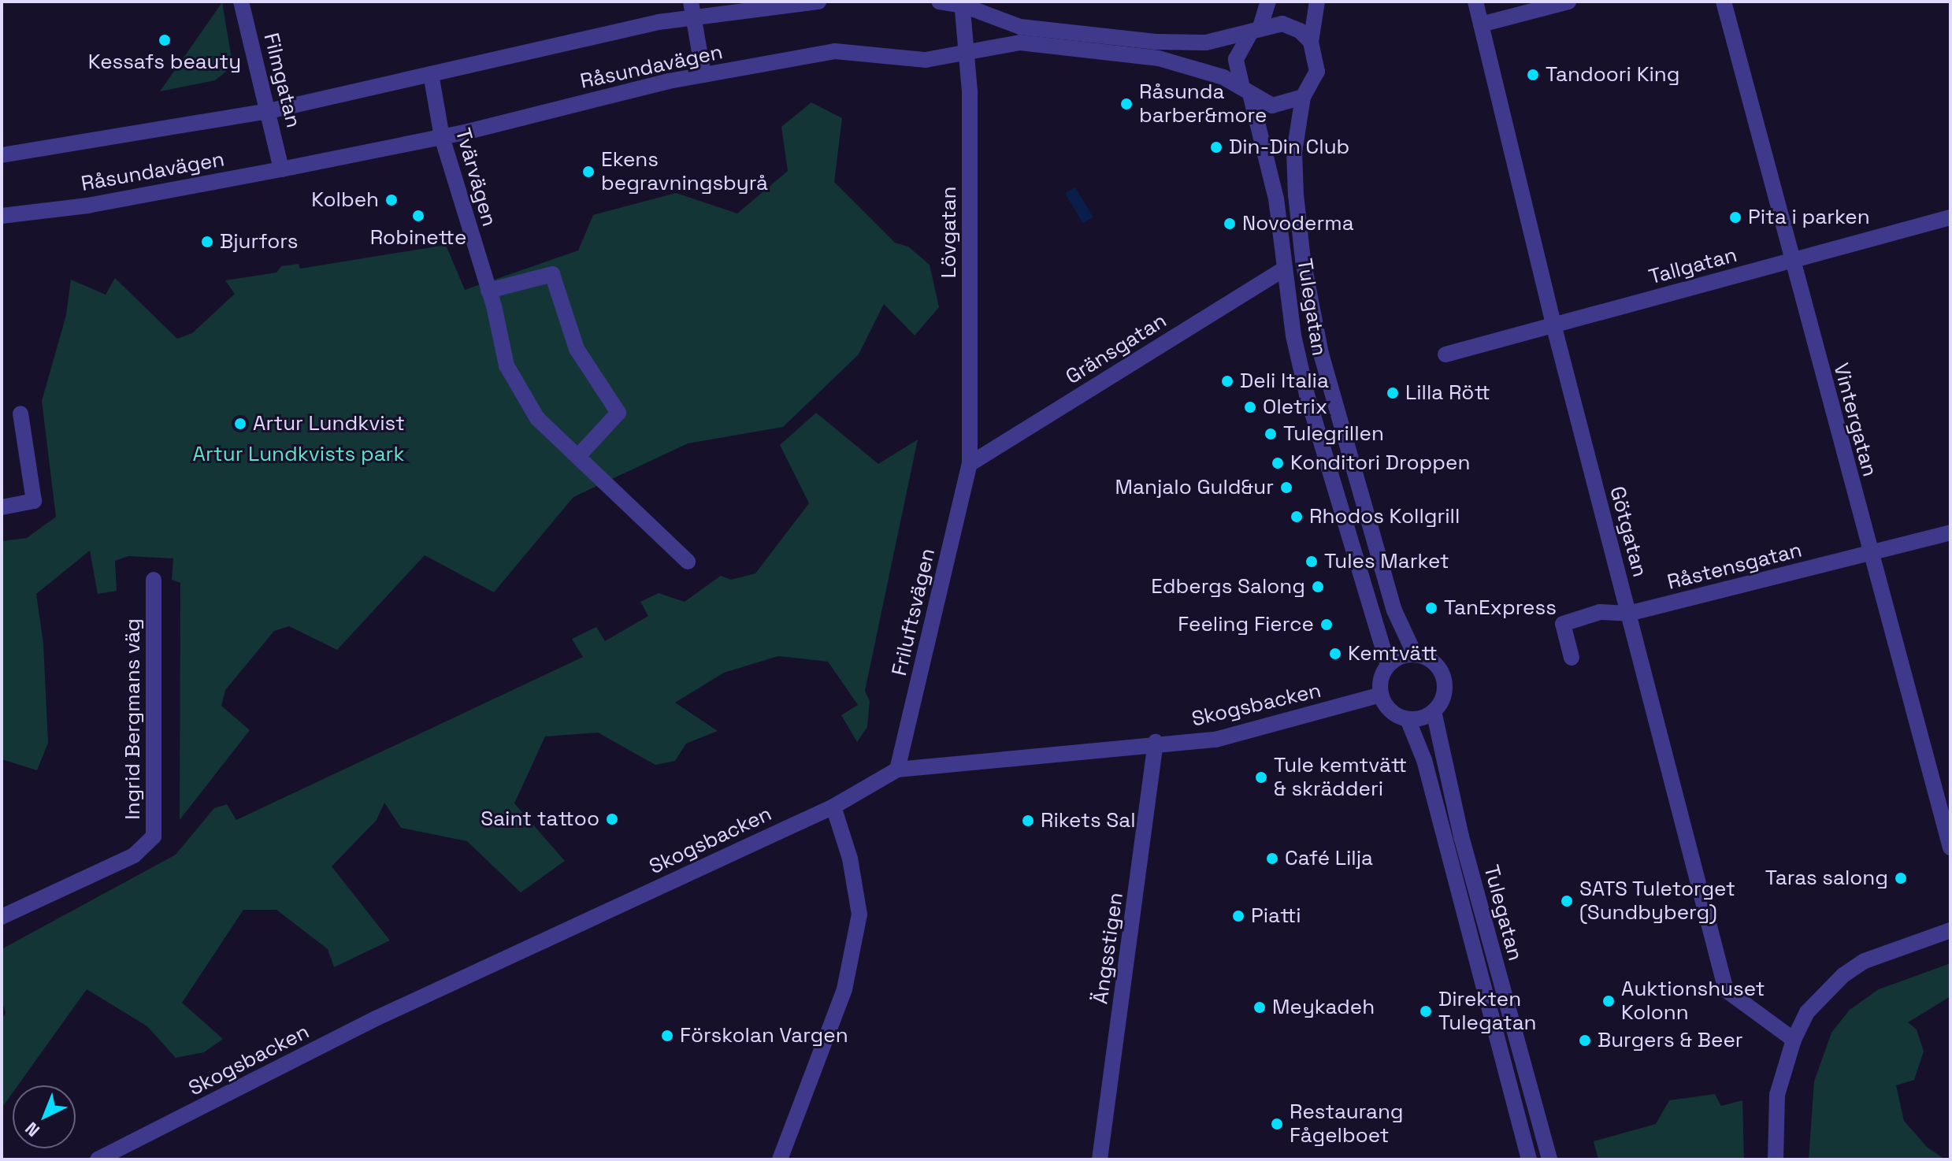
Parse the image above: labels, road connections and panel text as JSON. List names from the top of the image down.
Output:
{
  "streets": {
    "street": [
      "Råsundavägen",
      "Filmgatan",
      "Tvärvägen",
      "Lövgatan",
      "Tallgatan",
      "Tulegatan",
      "Gränsgatan",
      "Vintergatan",
      "Götgatan",
      "Råstensgatan",
      "Friluftsvägen",
      "Skogsbacken",
      "Ingrid Bergmans väg",
      "Ängsstigen"
    ]
  },
  "crossings": [
    ["Råsundavägen", "Filmgatan"],
    ["Råsundavägen", "Tvärvägen"],
    ["Råsundavägen", "Lövgatan"],
    ["Råsundavägen", "Tulegatan"],
    ["Lövgatan", "Gränsgatan"],
    ["Lövgatan", "Friluftsvägen"],
    ["Tallgatan", "Vintergatan"],
    ["Tallgatan", "Götgatan"],
    ["Tulegatan", "Gränsgatan"],
    ["Tulegatan", "Skogsbacken"],
    ["Gränsgatan", "Friluftsvägen"],
    ["Vintergatan", "Råstensgatan"],
    ["Götgatan", "Råstensgatan"],
    ["Friluftsvägen", "Skogsbacken"],
    ["Skogsbacken", "Ängsstigen"]
  ],
  "parks": ["Artur Lundkvists park"],
  "places": [
    "Kessafs beauty",
    "Tandoori King",
    "Råsunda barber&more",
    "Din-Din Club",
    "Ekens begravningsbyrå",
    "Kolbeh",
    "Robinette",
    "Pita i parken",
    "Novoderma",
    "Bjurfors",
    "Deli Italia",
    "Lilla Rött",
    "Oletrix",
    "Artur Lundkvist",
    "Tulegrillen",
    "Konditori Droppen",
    "Manjalo Guld&ur",
    "Rhodos Kollgrill",
    "Tules Market",
    "Edbergs Salong",
    "TanExpress",
    "Feeling Fierce",
    "Kemtvätt",
    "Tule kemtvätt & skrädderi",
    "Saint tattoo",
    "Rikets Sal",
    "Café Lilja",
    "Taras salong",
    "SATS Tuletorget (Sundbyberg)",
    "Piatti",
    "Auktionshuset Kolonn",
    "Meykadeh",
    "Direkten Tulegatan",
    "Förskolan Vargen",
    "Burgers & Beer",
    "Restaurang Fågelboet"
  ],
  "north": "bottom left"
}
